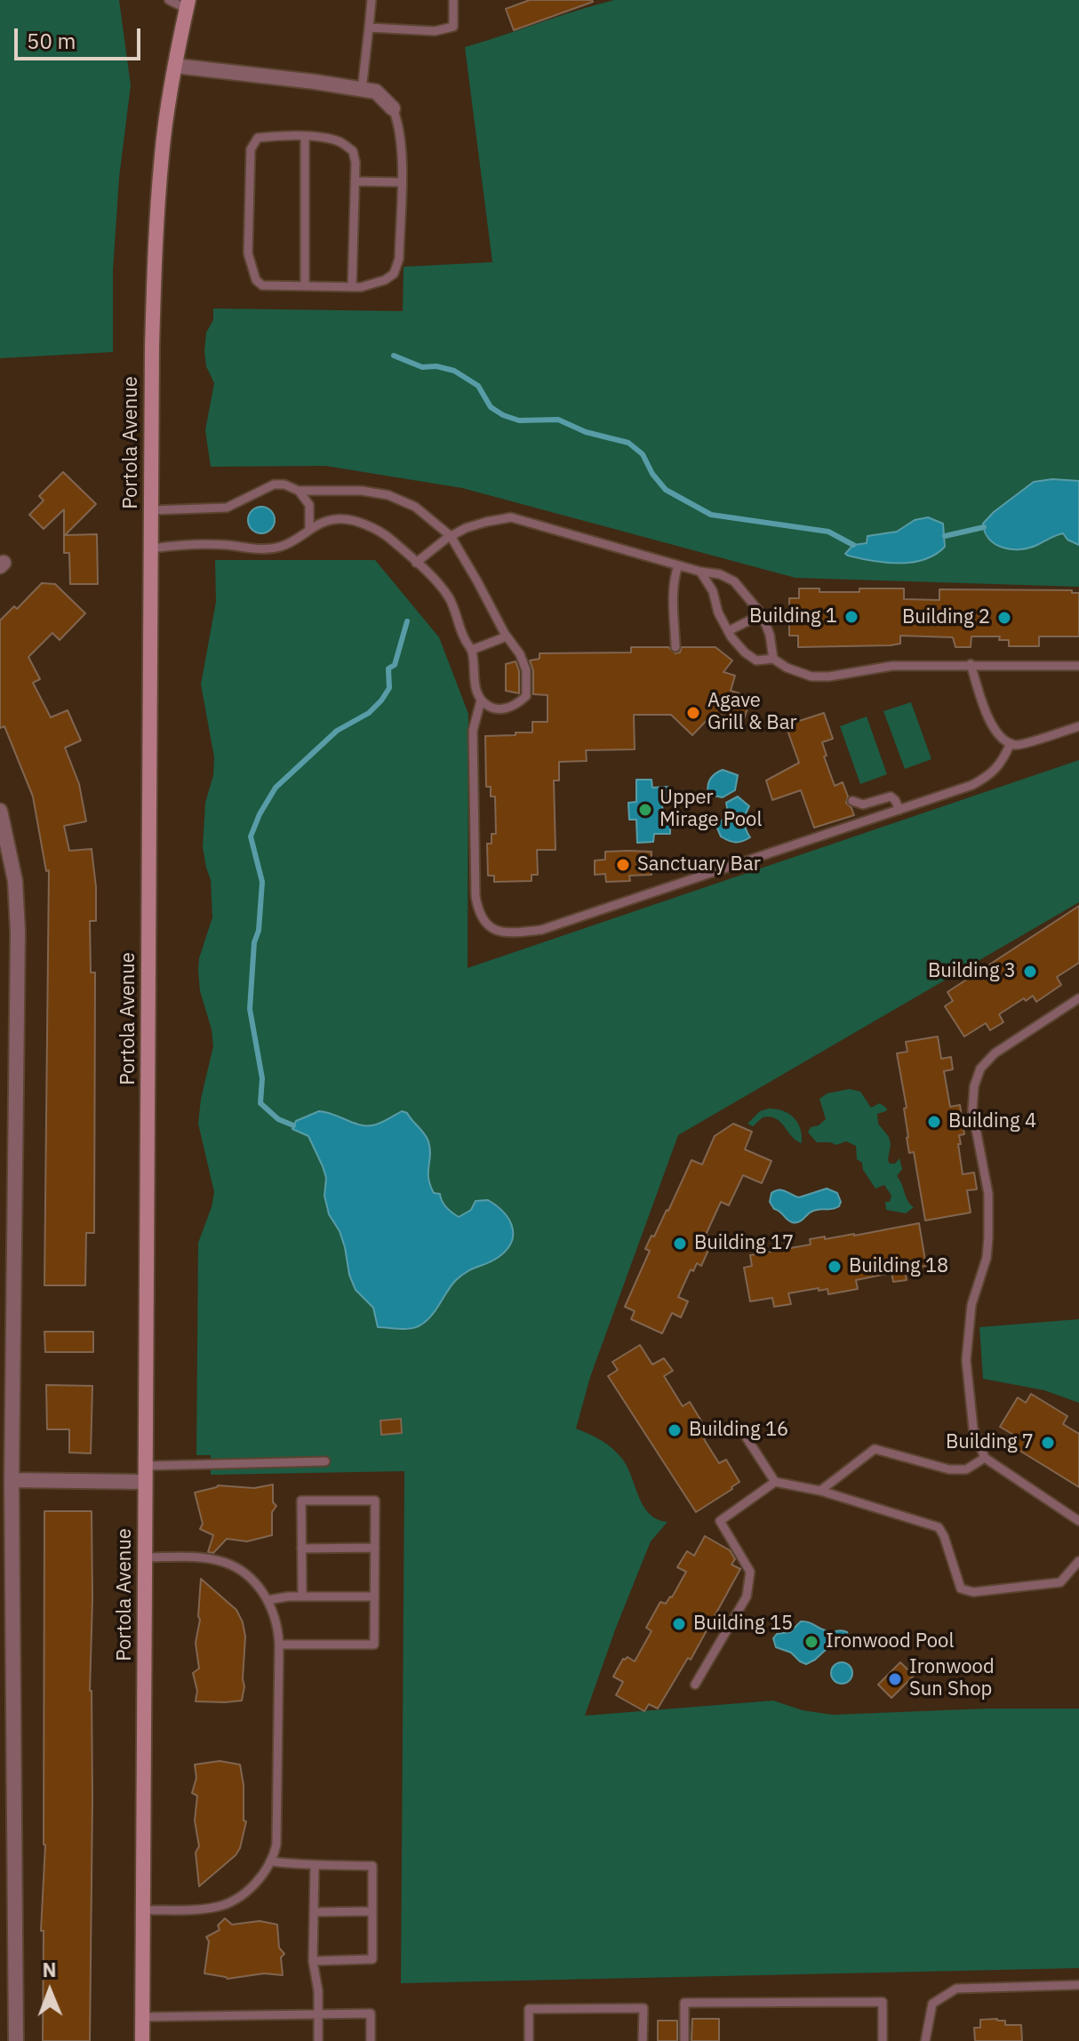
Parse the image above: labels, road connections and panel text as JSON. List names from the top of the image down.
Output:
{
  "streets": {
    "main road": ["Portola Avenue"]
  },
  "places": [
    "Building 1",
    "Building 2",
    "Agave Grill & Bar",
    "Upper Mirage Pool",
    "Sanctuary Bar",
    "Building 3",
    "Building 4",
    "Building 17",
    "Building 18",
    "Building 16",
    "Building 7",
    "Building 15",
    "Ironwood Pool",
    "Ironwood Sun Shop"
  ],
  "scale_bar": "50 m",
  "north": "top"
}
